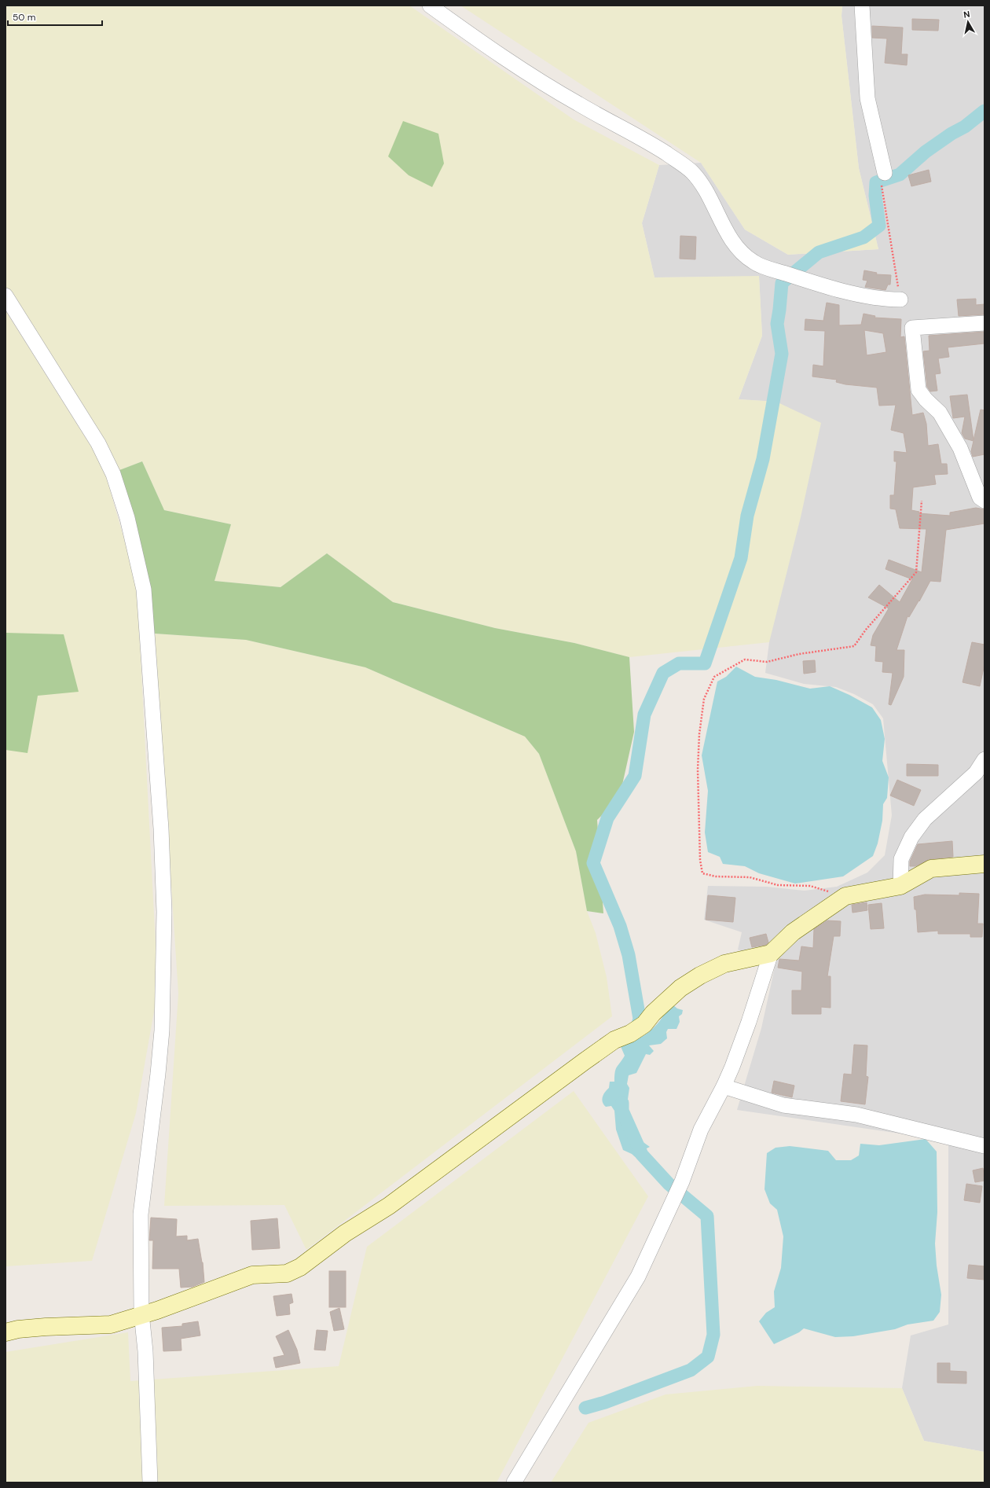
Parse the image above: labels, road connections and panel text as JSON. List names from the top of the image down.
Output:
{
  "scale_bar": "50 m",
  "north": "top"
}
